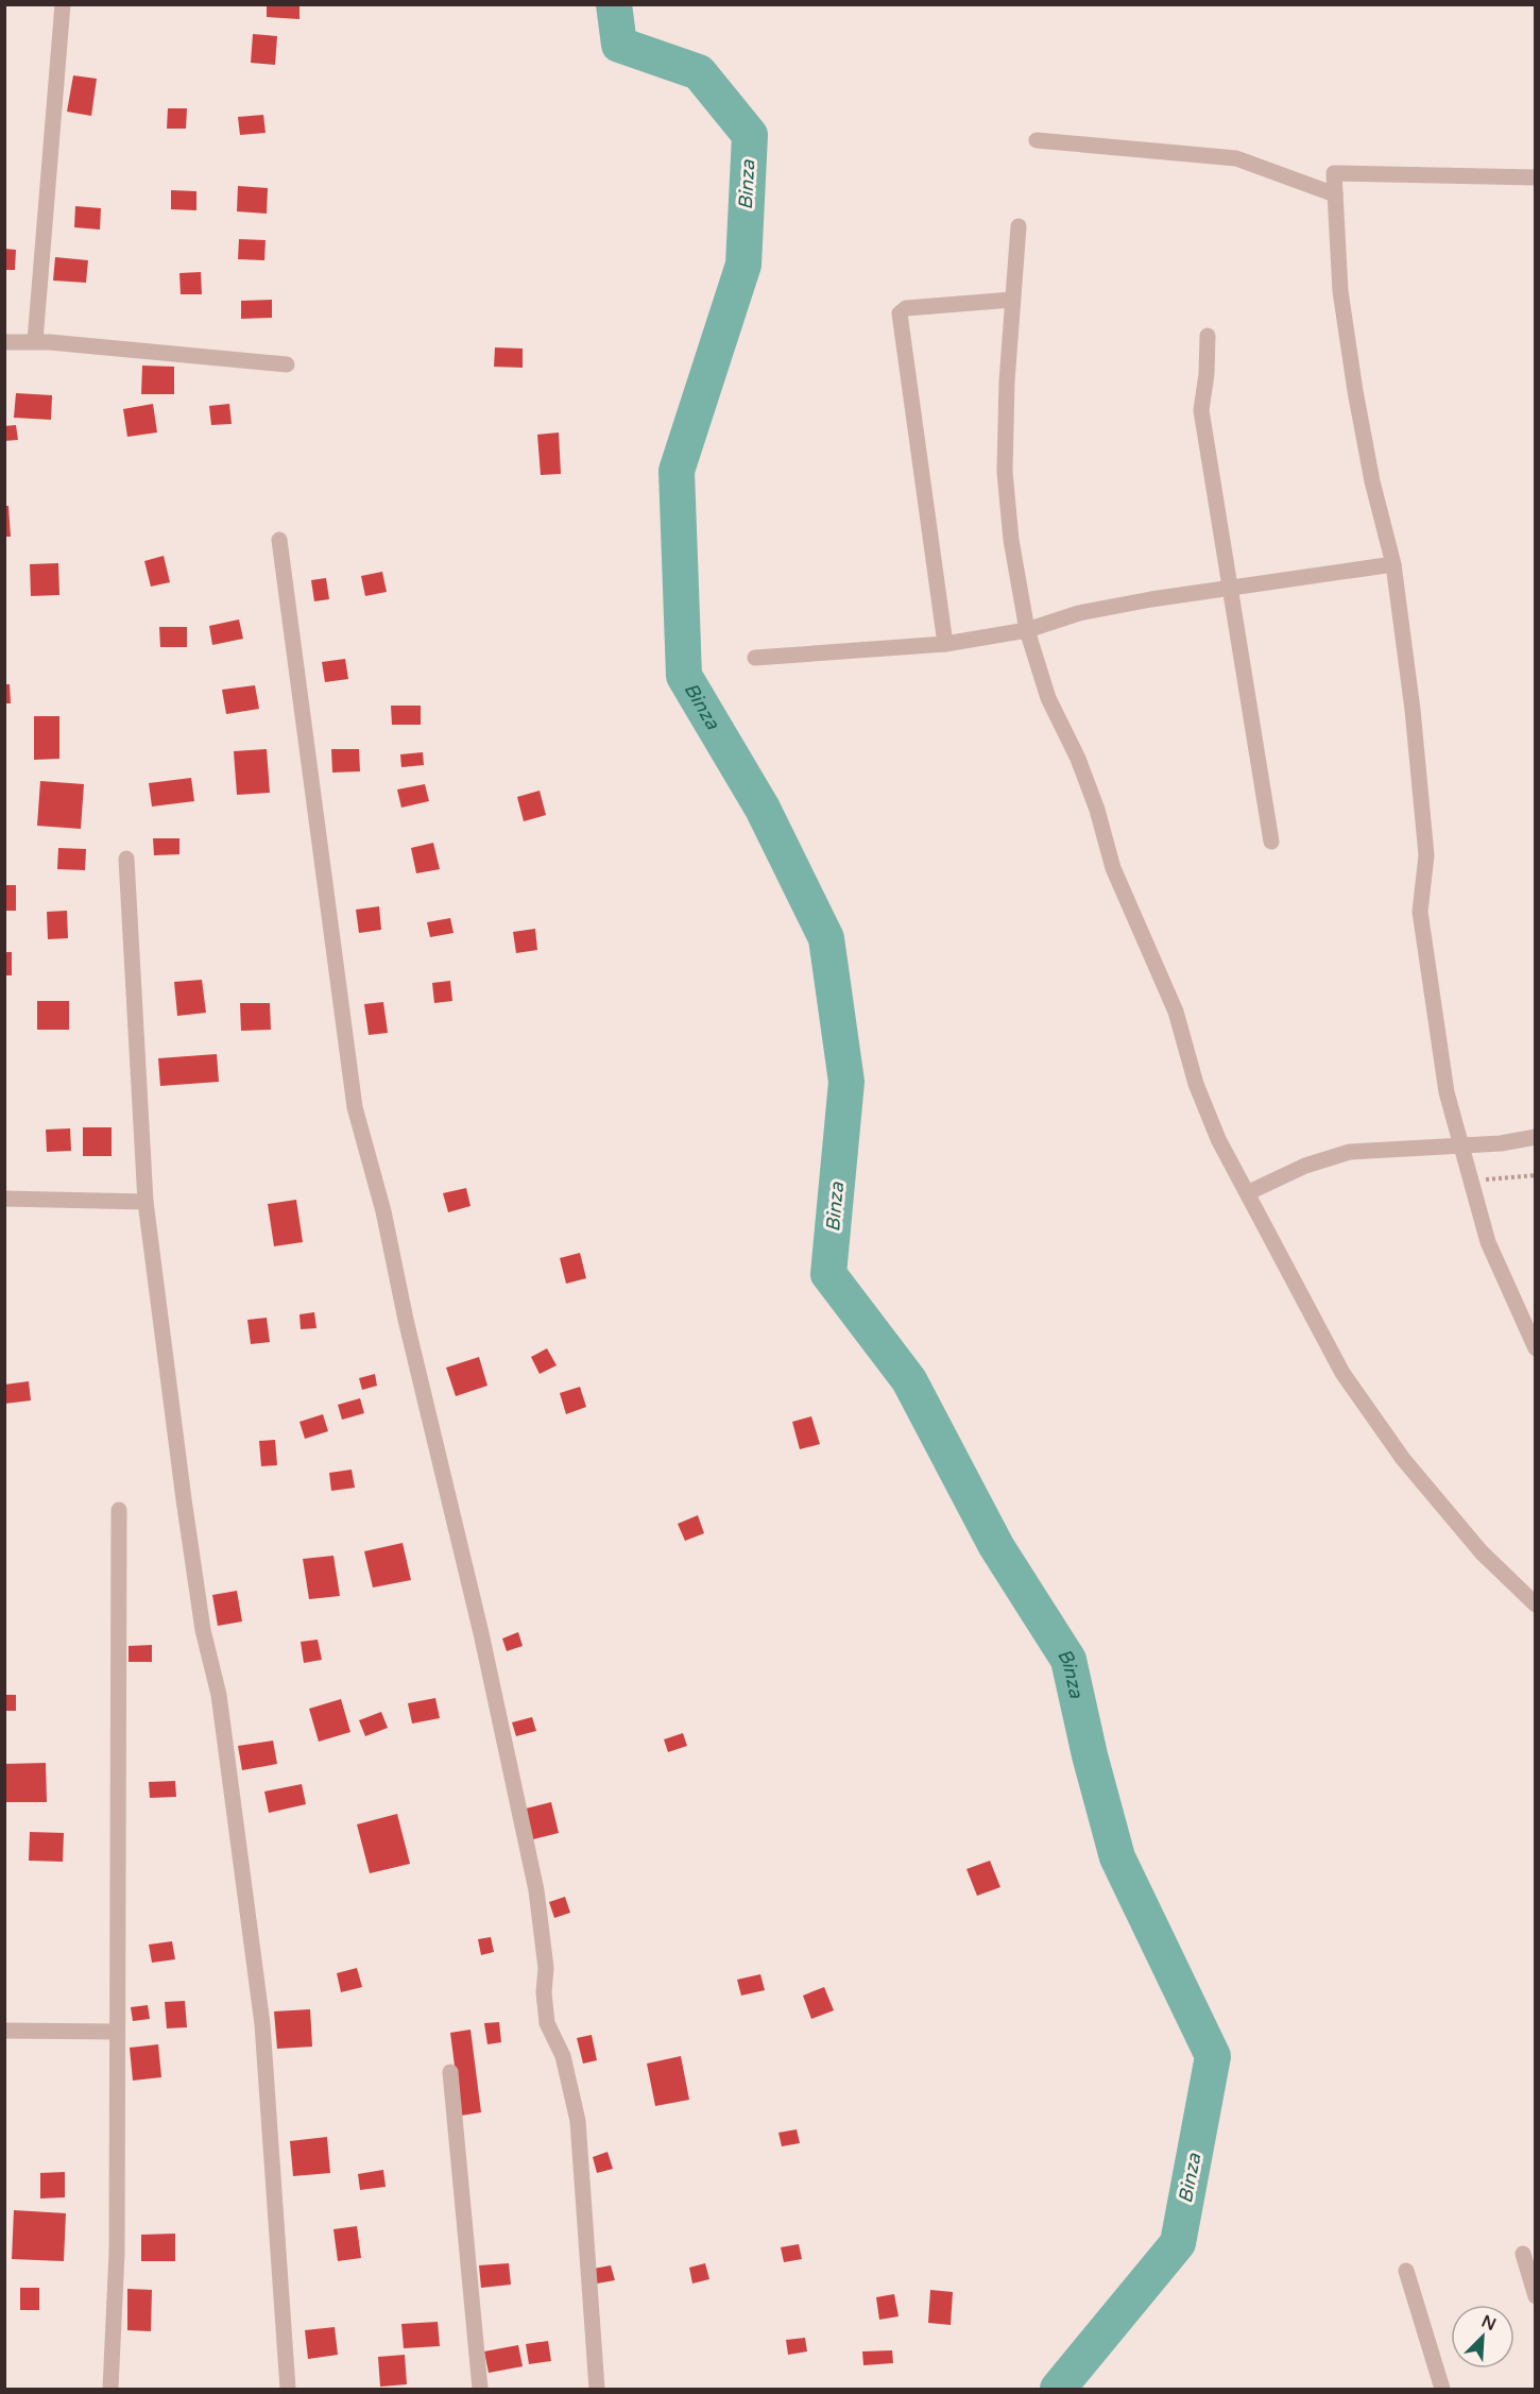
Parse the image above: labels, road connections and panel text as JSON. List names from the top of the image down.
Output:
{
  "water": ["Binza"],
  "north": "top right"
}
